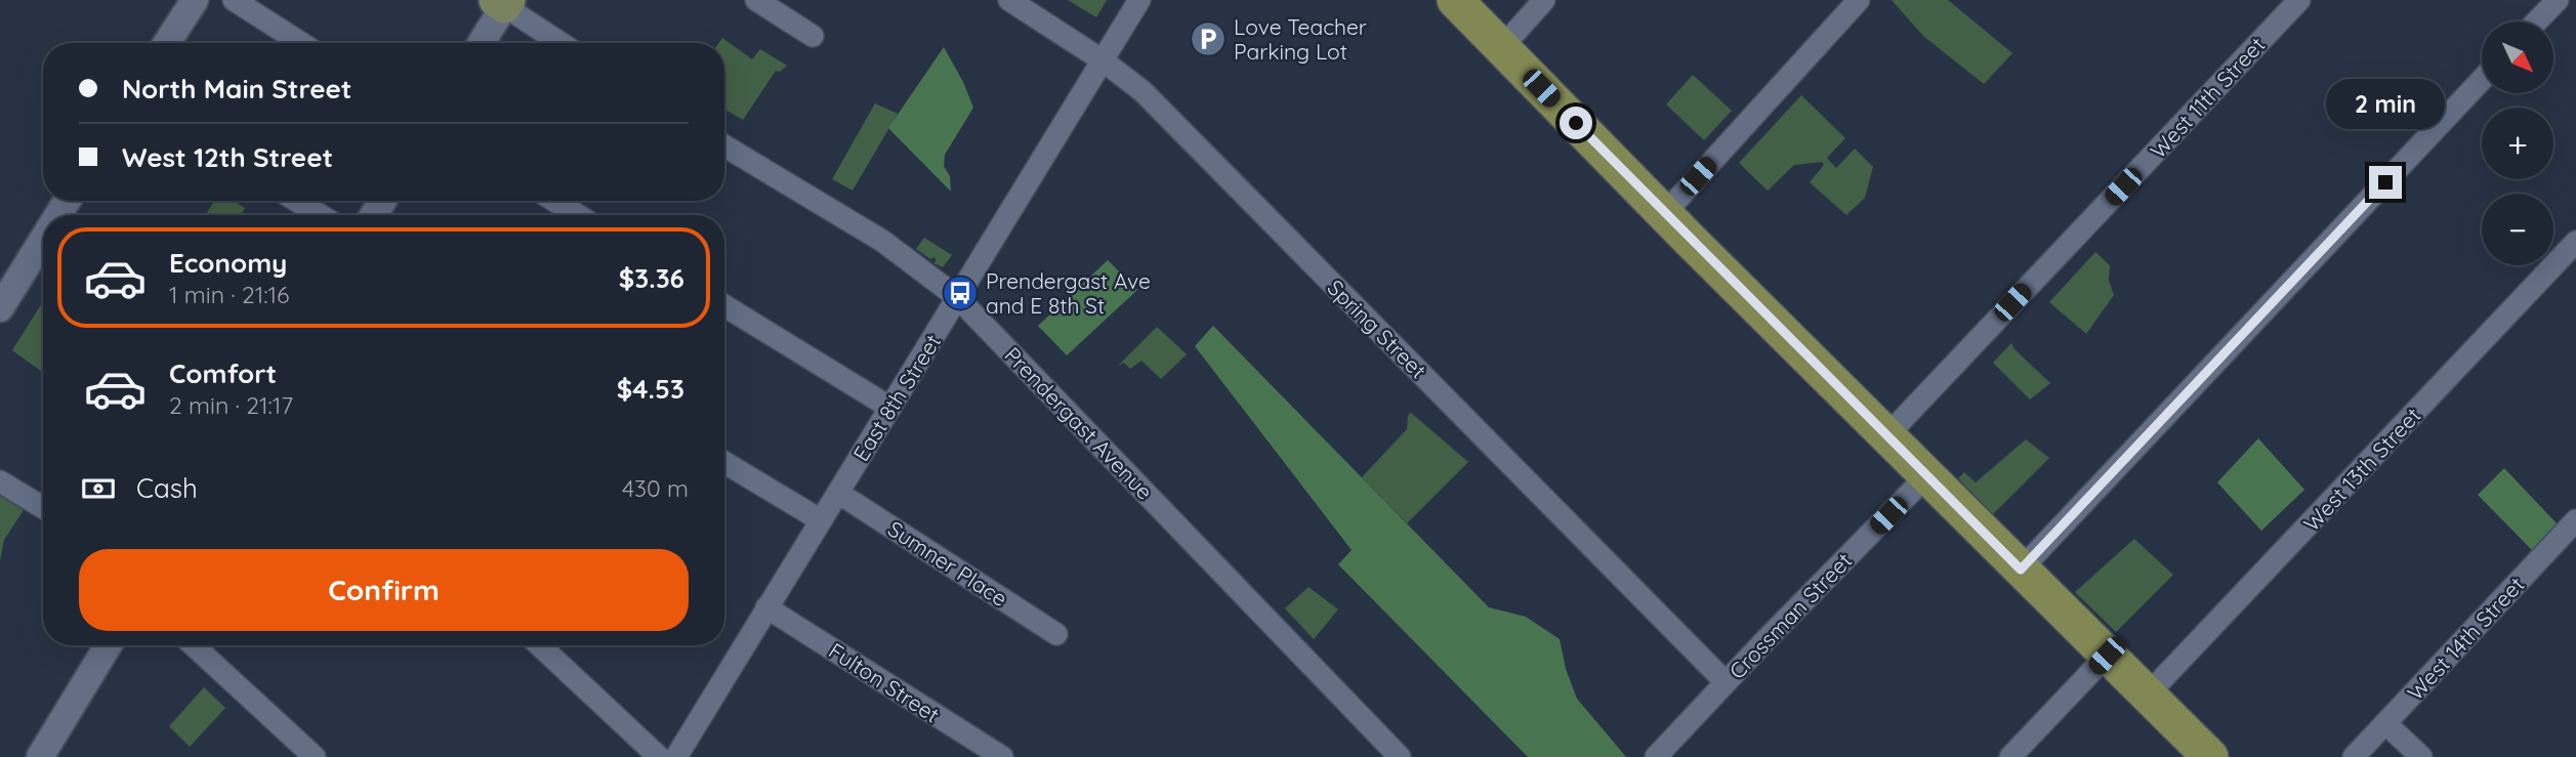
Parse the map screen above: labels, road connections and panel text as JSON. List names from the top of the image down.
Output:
{
  "streets": {
    "street": [
      "West 11th Street",
      "Spring Street",
      "East 8th Street",
      "Prendergast Avenue",
      "West 13th Street",
      "Sumner Place",
      "Crossman Street",
      "West 14th Street",
      "Fulton Street"
    ]
  },
  "crossings": [
    ["Spring Street", "East 8th Street"],
    ["Spring Street", "Crossman Street"],
    ["East 8th Street", "Prendergast Avenue"],
    ["East 8th Street", "Sumner Place"],
    ["East 8th Street", "Fulton Street"]
  ],
  "places": {
    "parking": ["Love Teacher Parking Lot"],
    "bus stop": ["Prendergast Ave and E 8th St"]
  },
  "north": "bottom right",
  "page": {
    "map_buttons": ["+", "−"],
    "banner": ["North Main Street", "West 12th Street"],
    "bubble": "2 min",
    "list": [
      {
        "name": "Economy",
        "note": "1 min · 21:16",
        "value": "$3.36"
      },
      {
        "name": "Comfort",
        "note": "2 min · 21:17",
        "value": "$4.53"
      }
    ],
    "pay": ["Cash", "430 m"],
    "buttons": "Confirm"
  }
}
